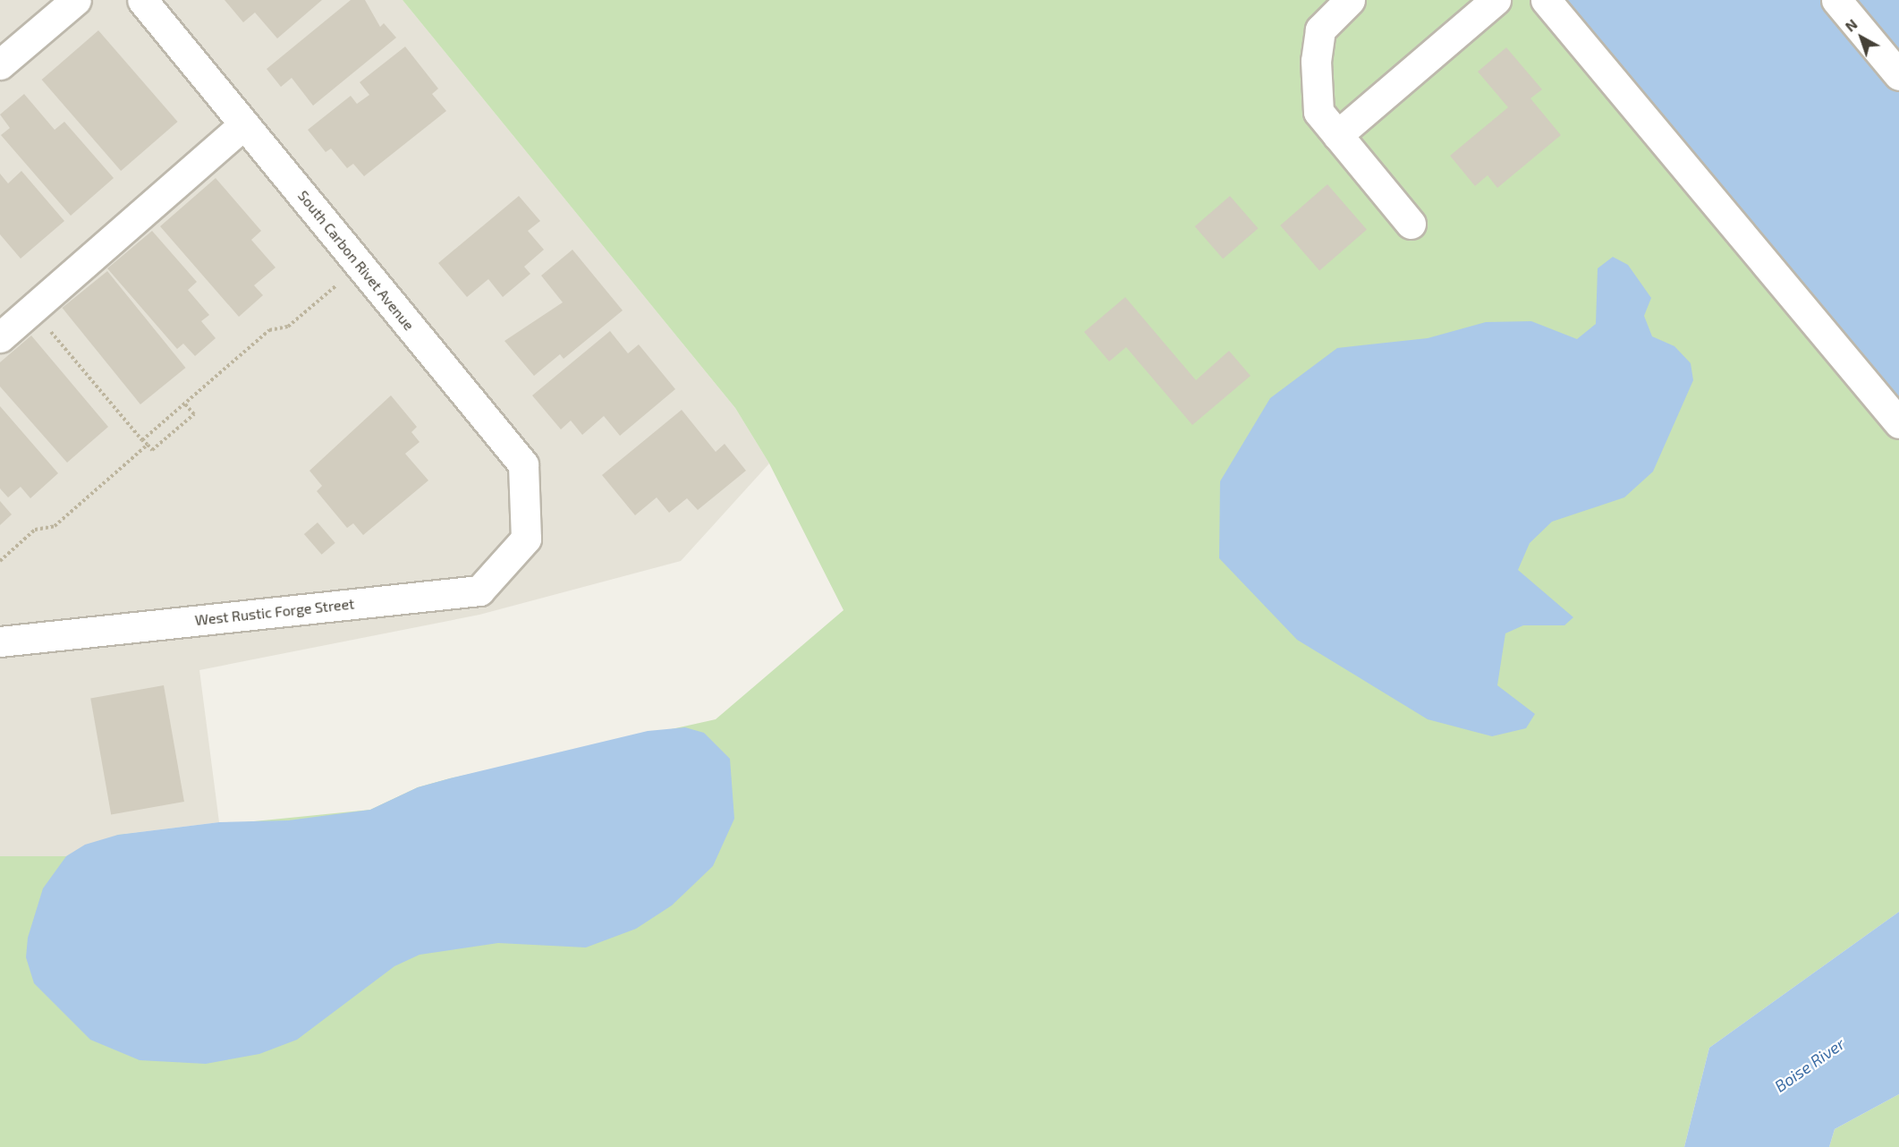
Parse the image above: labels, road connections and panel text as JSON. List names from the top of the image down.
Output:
{
  "streets": {
    "street": ["South Carbon Rivet Avenue", "West Rustic Forge Street"]
  },
  "crossings": [
    ["South Carbon Rivet Avenue", "West Rustic Forge Street"]
  ],
  "water": ["Boise River"],
  "north": "top left"
}
